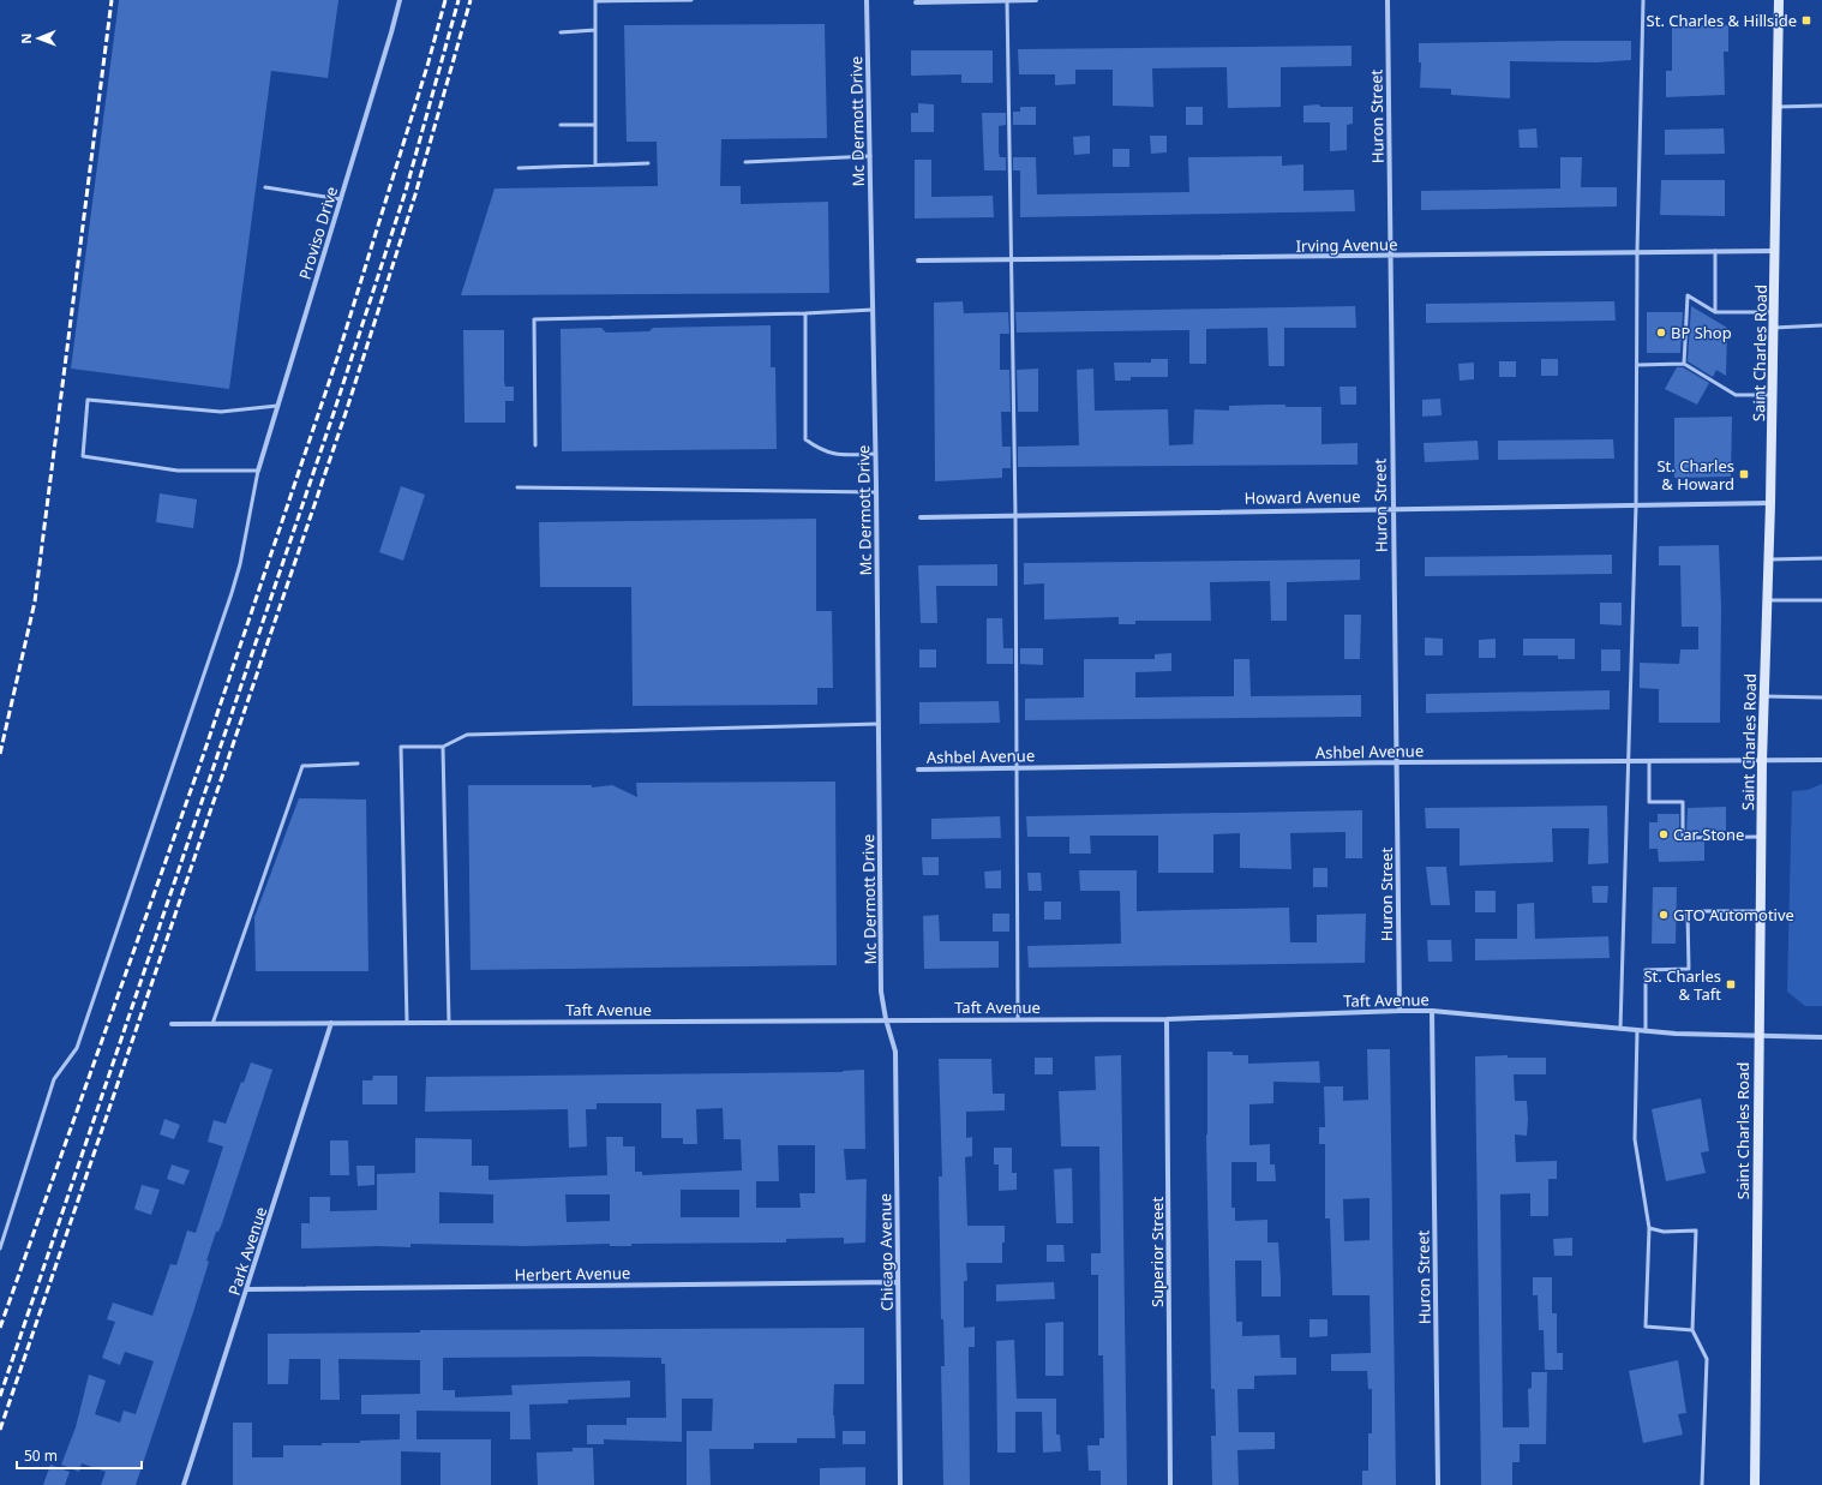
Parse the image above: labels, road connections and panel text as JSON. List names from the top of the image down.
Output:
{
  "streets": {
    "main road": ["Saint Charles Road"],
    "street": [
      "Huron Street",
      "Mc Dermott Drive",
      "Proviso Drive",
      "Irving Avenue",
      "Howard Avenue",
      "Ashbel Avenue",
      "Taft Avenue",
      "Park Avenue",
      "Chicago Avenue",
      "Superior Street",
      "Herbert Avenue"
    ]
  },
  "crossings": [
    ["Huron Street", "Irving Avenue"],
    ["Huron Street", "Howard Avenue"],
    ["Huron Street", "Ashbel Avenue"],
    ["Huron Street", "Taft Avenue"],
    ["Mc Dermott Drive", "Taft Avenue"],
    ["Mc Dermott Drive", "Chicago Avenue"],
    ["Irving Avenue", "Saint Charles Road"],
    ["Saint Charles Road", "Howard Avenue"],
    ["Saint Charles Road", "Ashbel Avenue"],
    ["Saint Charles Road", "Taft Avenue"],
    ["Taft Avenue", "Park Avenue"],
    ["Taft Avenue", "Chicago Avenue"],
    ["Taft Avenue", "Superior Street"],
    ["Park Avenue", "Herbert Avenue"],
    ["Chicago Avenue", "Herbert Avenue"]
  ],
  "places": {
    "transit": ["St. Charles & Hillside", "St. Charles & Howard", "St. Charles & Taft"],
    "other": ["BP Shop", "Car Stone", "GTO Automotive"]
  },
  "scale_bar": "50 m",
  "north": "left"
}
